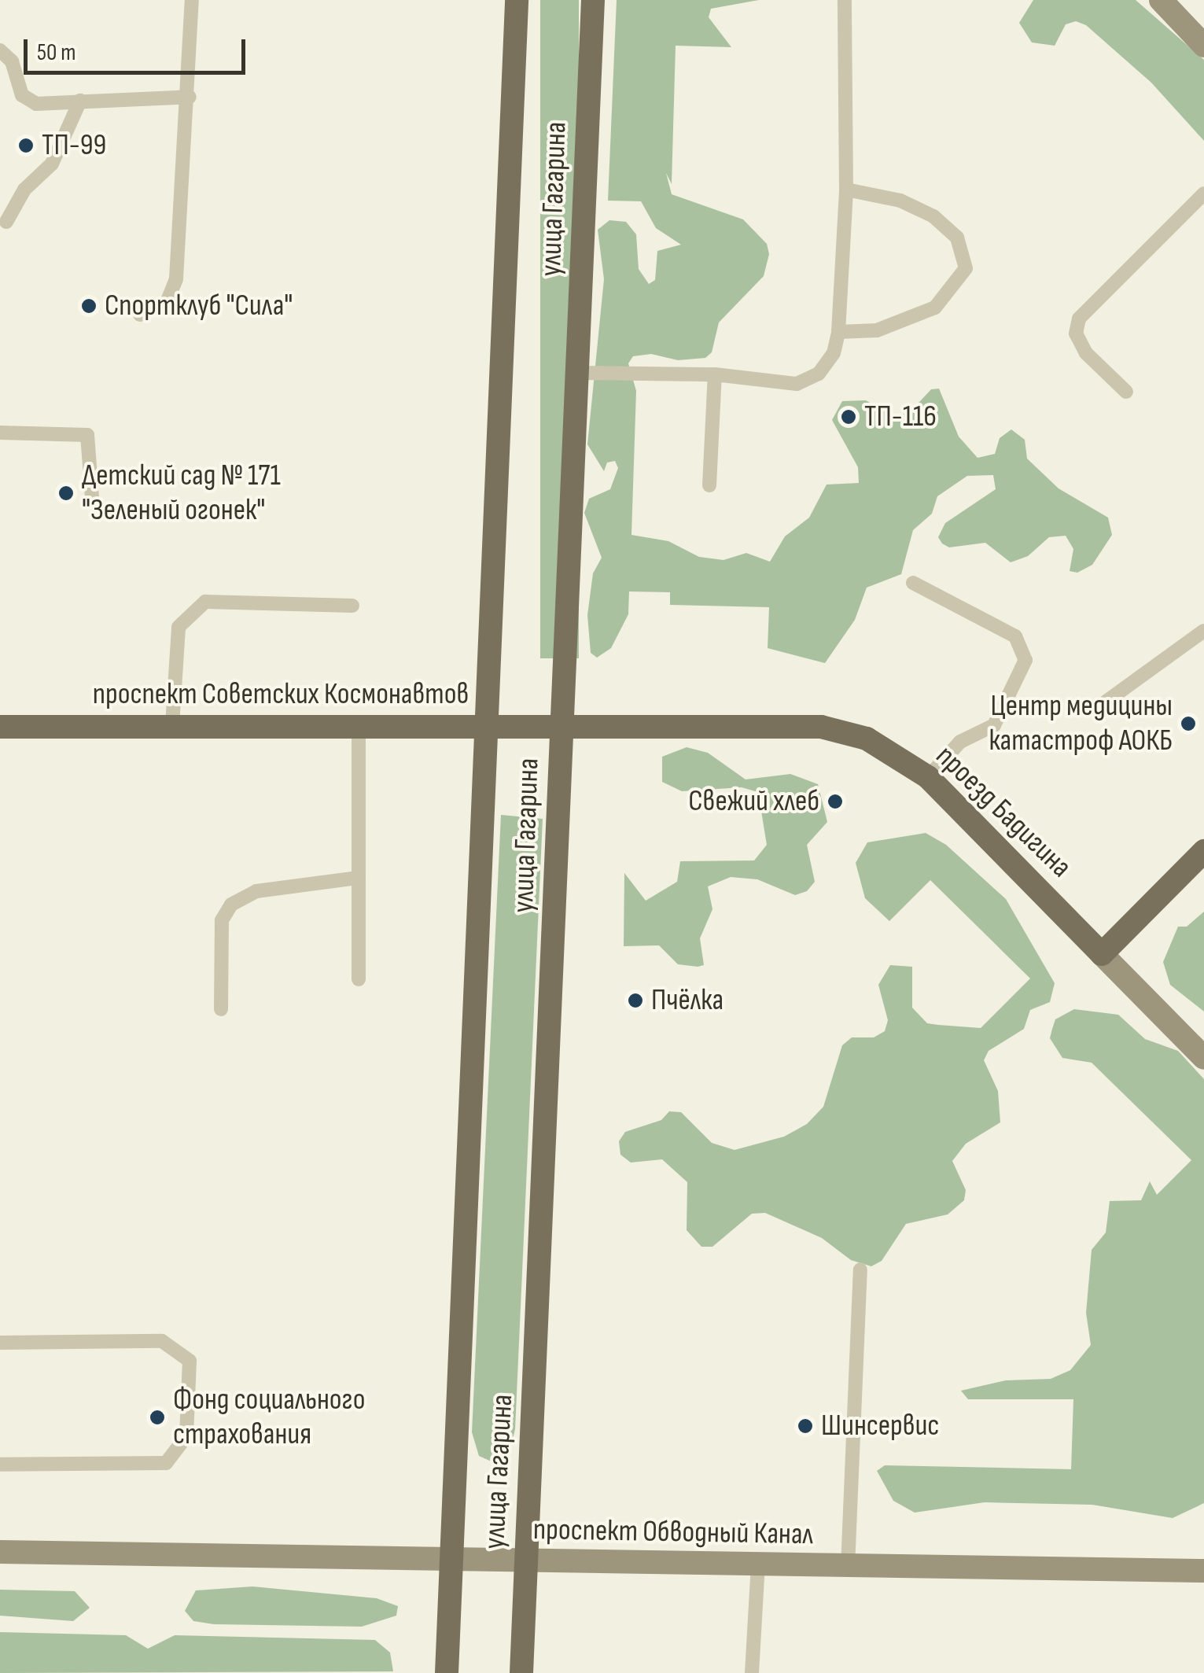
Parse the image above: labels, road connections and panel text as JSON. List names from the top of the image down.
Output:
{
  "streets": {
    "main road": [
      "улица Гагарина",
      "проспект Советских Космонавтов",
      "проезд Бадигина",
      "проспект Обводный Канал"
    ]
  },
  "crossings": [
    ["улица Гагарина", "проспект Советских Космонавтов"],
    ["улица Гагарина", "проезд Бадигина"],
    ["улица Гагарина", "проспект Обводный Канал"],
    ["проспект Советских Космонавтов", "проезд Бадигина"]
  ],
  "places": [
    "ТП-99",
    "Спортклуб \"Сила\"",
    "ТП-116",
    "Детский сад № 171 \"Зеленый огонек\"",
    "Центр медицины катастроф АОКБ",
    "Свежий хлеб",
    "Пчёлка",
    "Фонд социального страхования",
    "Шинсервис"
  ],
  "scale_bar": "50 m"
}
